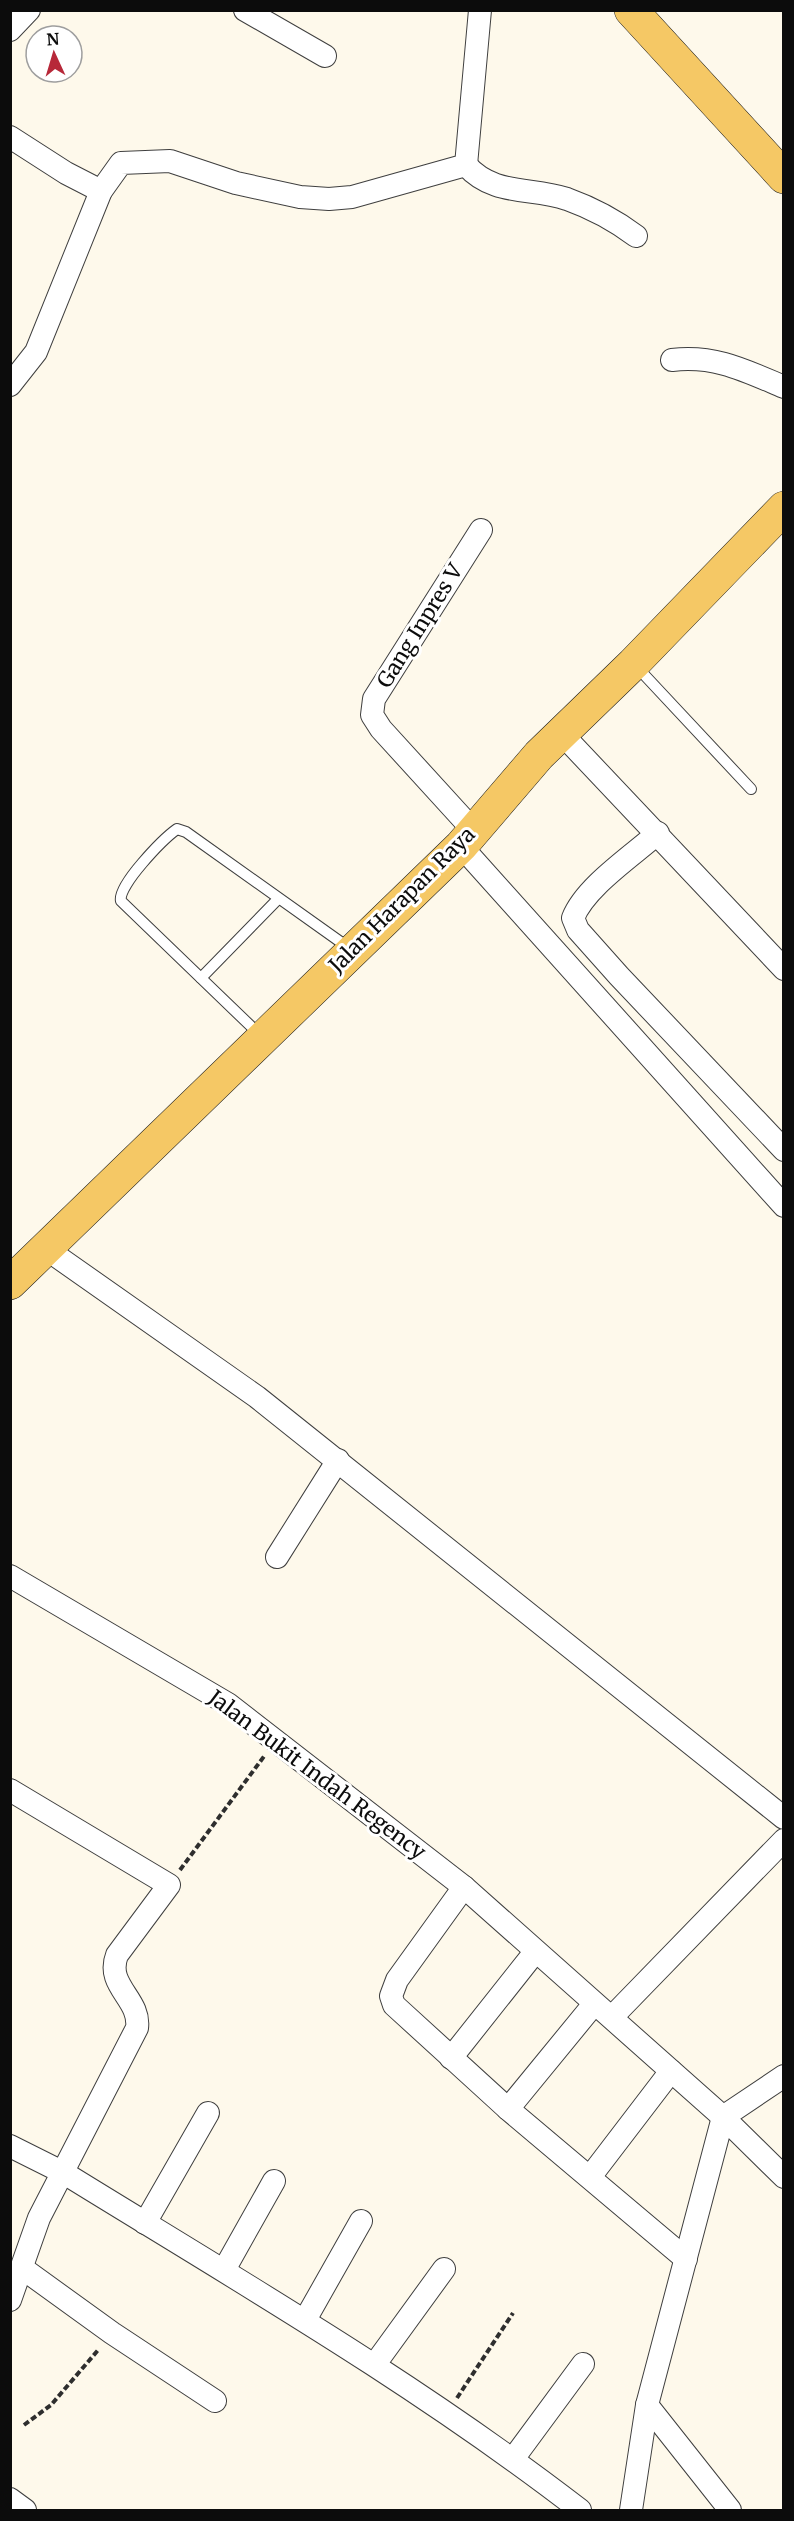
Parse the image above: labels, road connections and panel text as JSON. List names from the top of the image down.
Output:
{
  "streets": {
    "main road": ["Jalan Harapan Raya"],
    "street": ["Gang Inpres V", "Jalan Bukit Indah Regency"]
  },
  "crossings": [
    ["Gang Inpres V", "Jalan Harapan Raya"]
  ],
  "north": "top"
}
